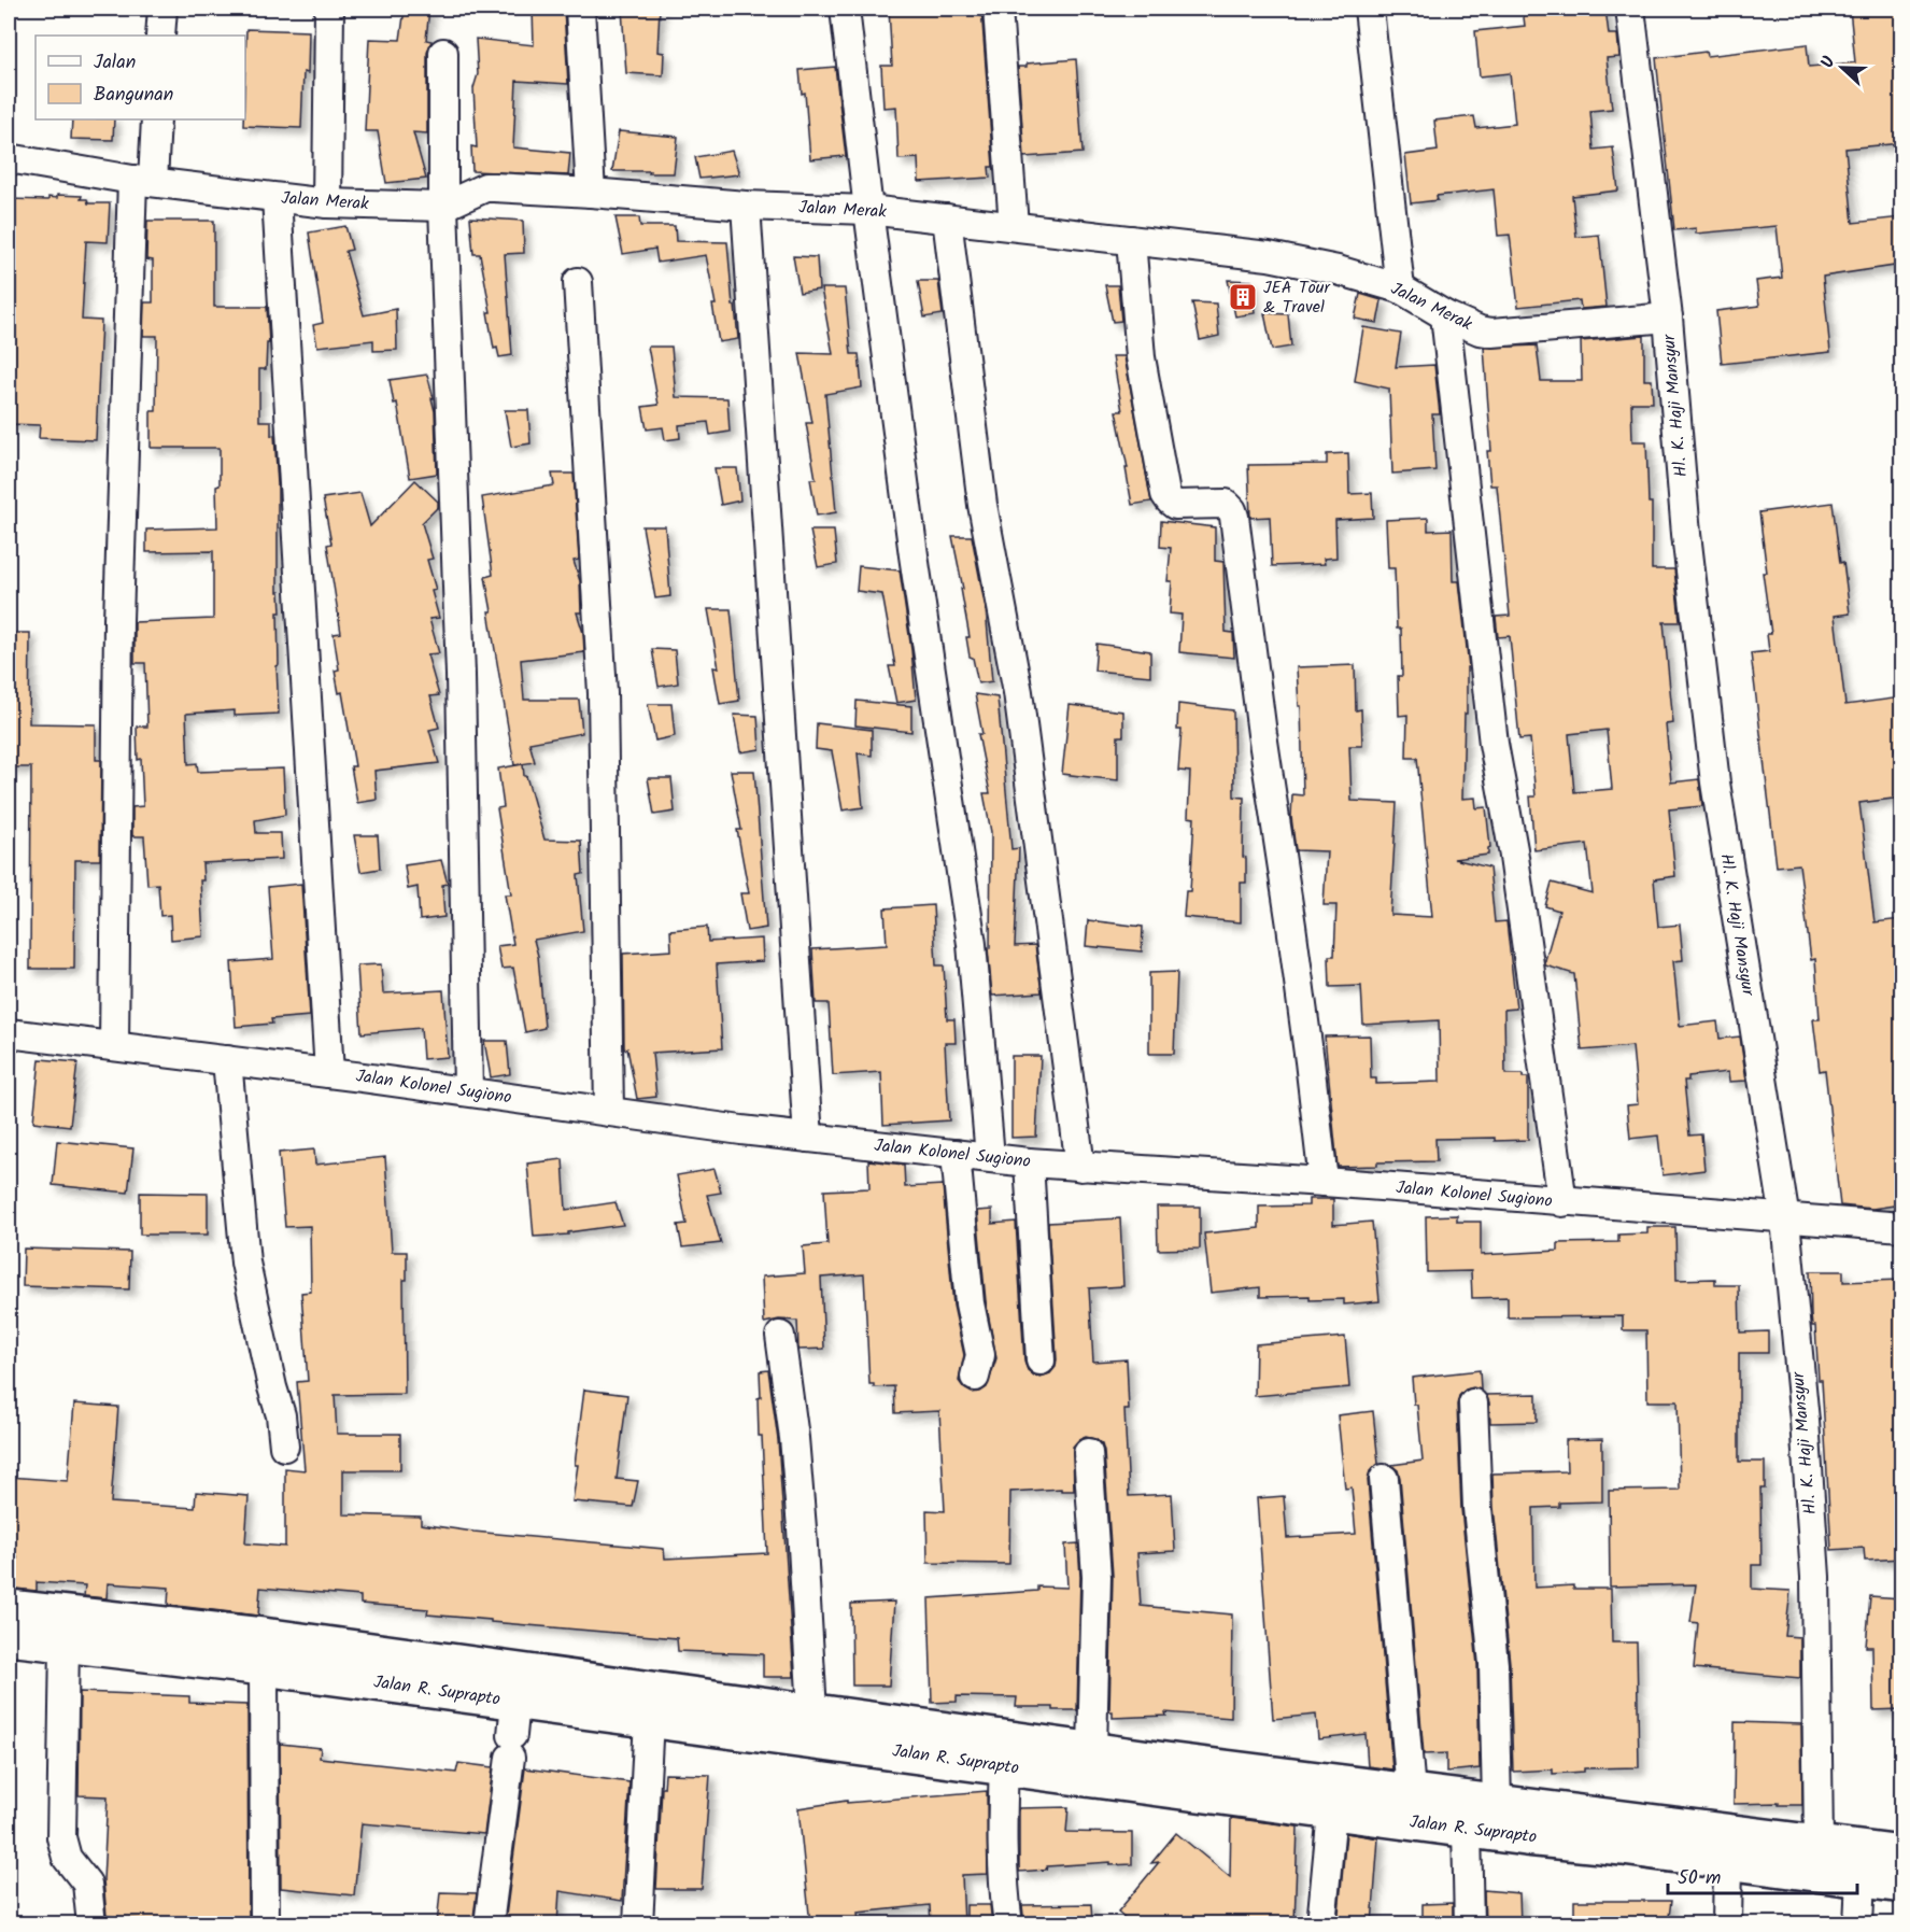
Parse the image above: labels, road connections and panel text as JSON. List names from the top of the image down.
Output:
{
  "streets": {
    "highway": ["Jalan R. Suprapto"],
    "street": ["Jalan Merak", "Hl. K. Haji Mansyur", "Jalan Kolonel Sugiono"]
  },
  "crossings": [
    ["Jalan Merak", "Hl. K. Haji Mansyur"],
    ["Hl. K. Haji Mansyur", "Jalan Kolonel Sugiono"],
    ["Hl. K. Haji Mansyur", "Jalan R. Suprapto"]
  ],
  "places": {
    "building": ["JEA Tour & Travel"]
  },
  "legend": ["Jalan", "Bangunan"],
  "scale_bar": "50 m",
  "north": "left"
}
